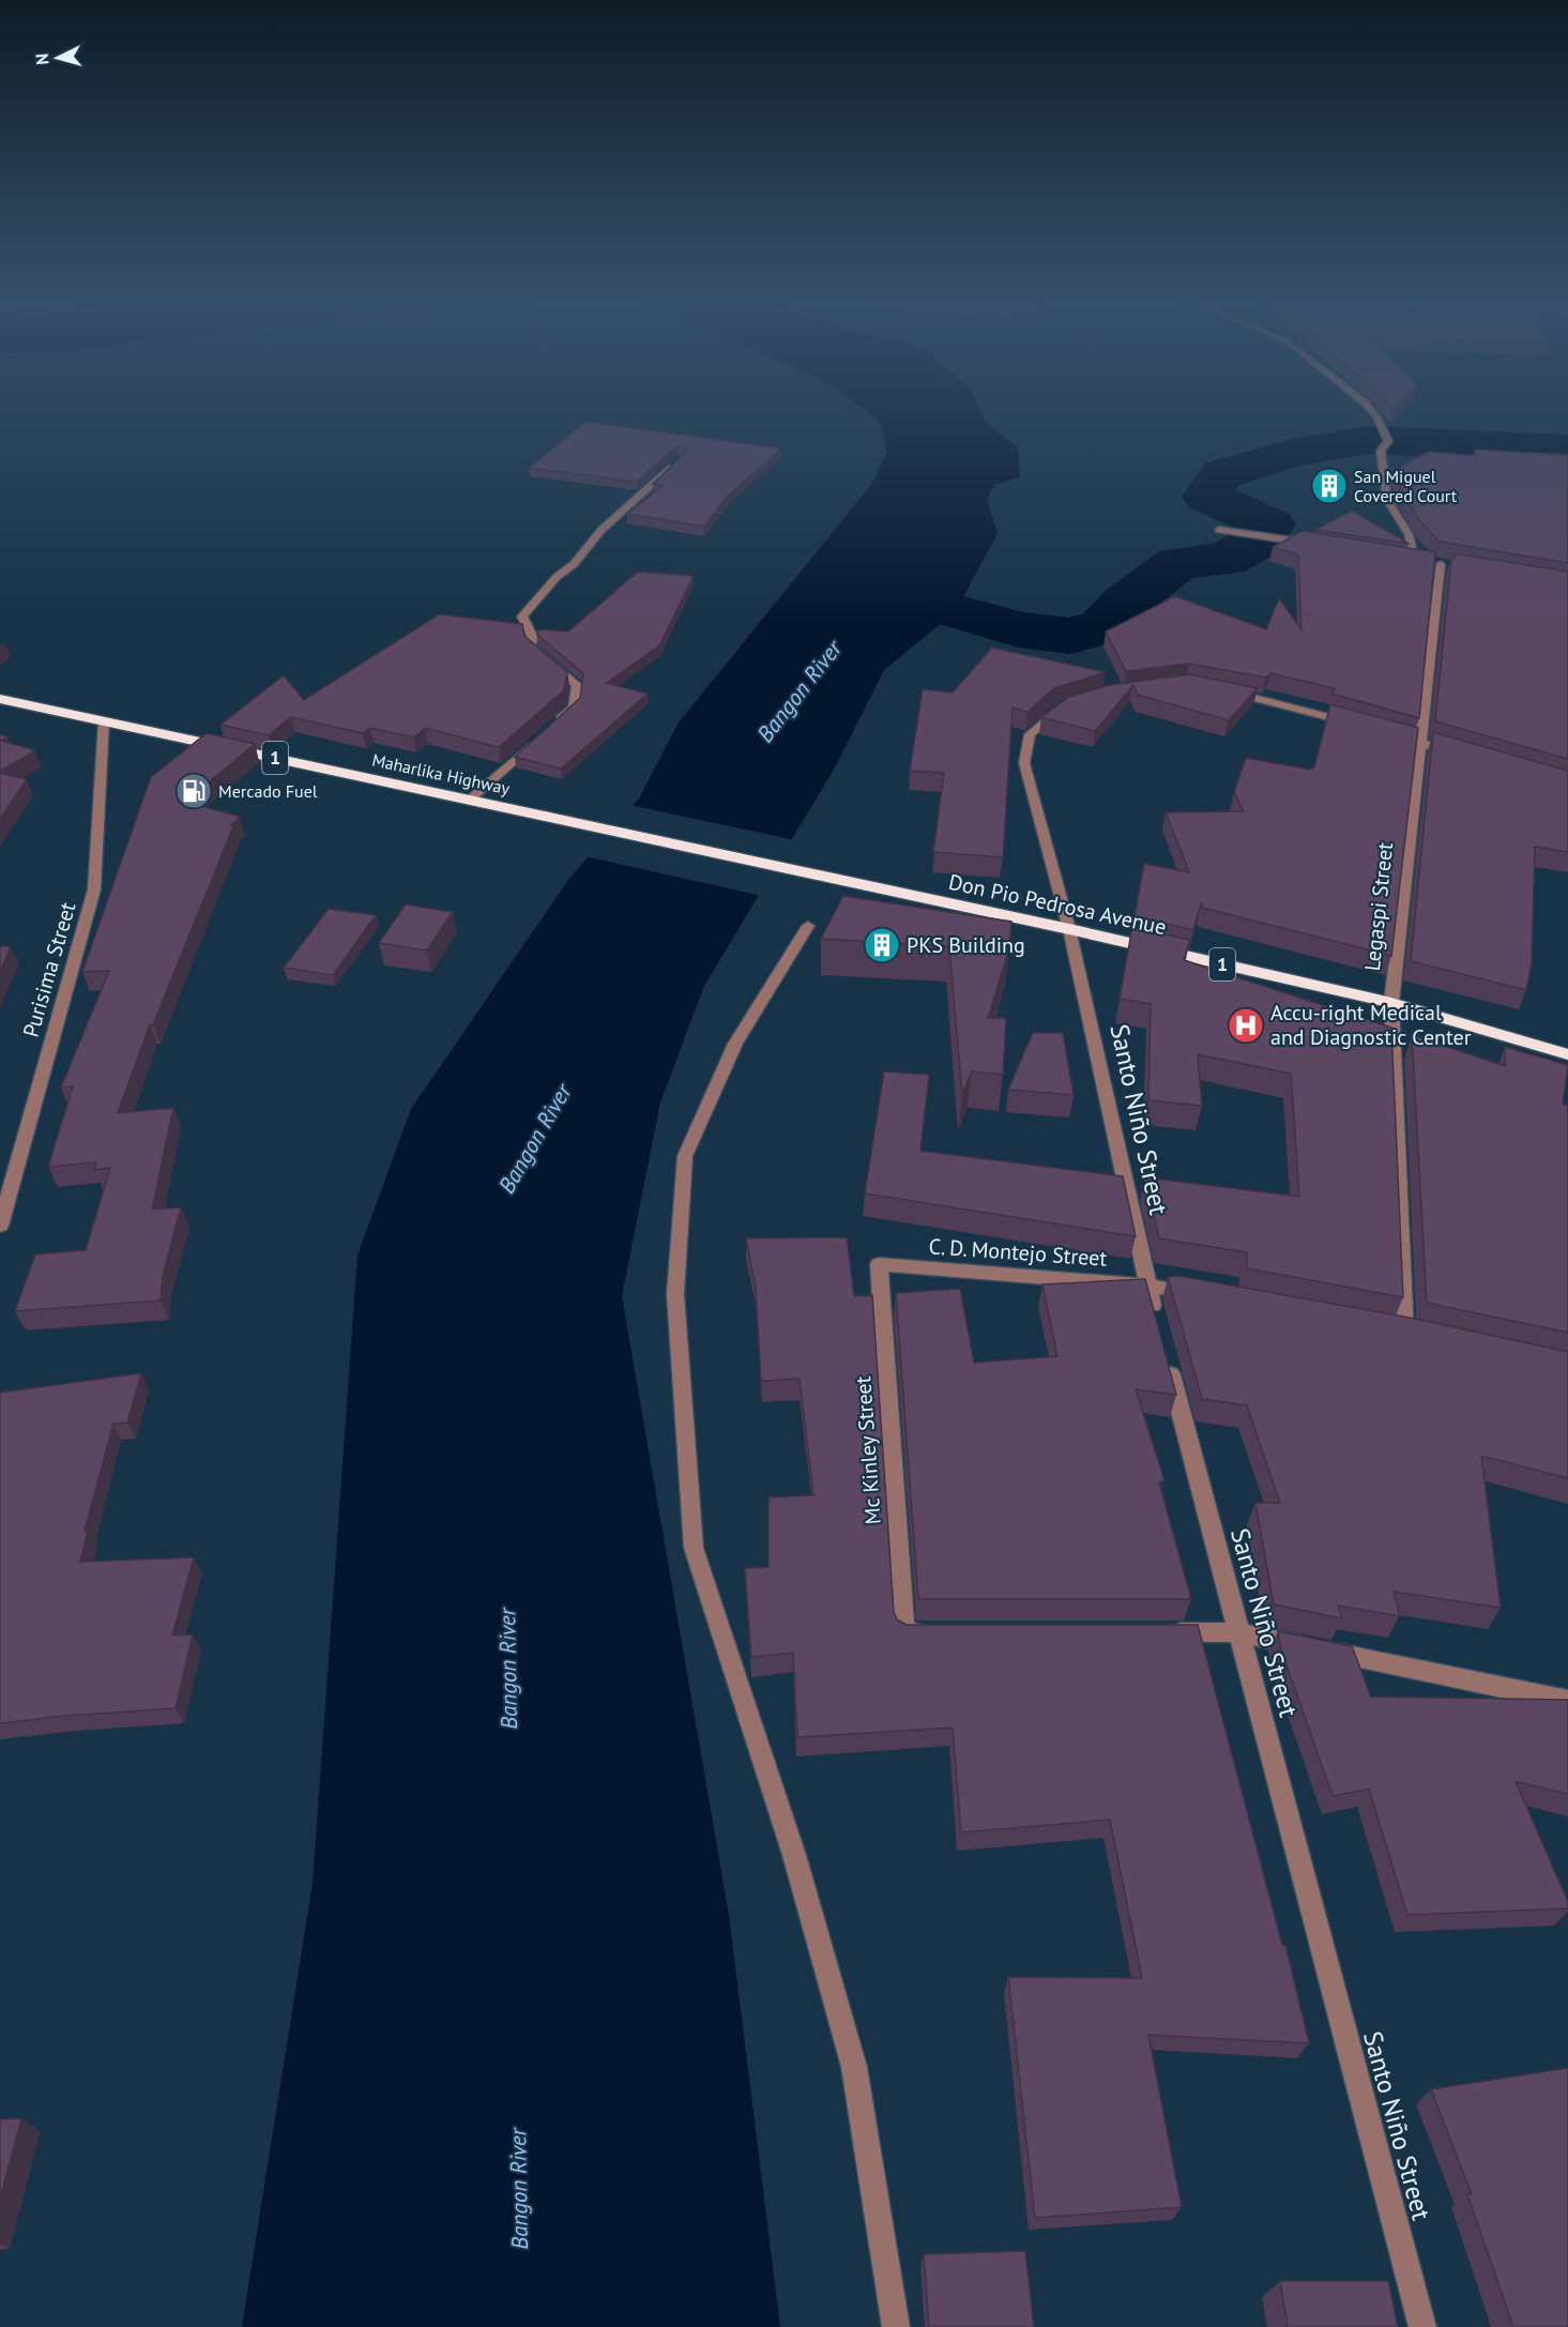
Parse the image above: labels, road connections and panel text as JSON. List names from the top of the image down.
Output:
{
  "streets": {
    "highway": ["1", "Maharlika Highway", "Don Pio Pedrosa Avenue"],
    "street": [
      "Legaspi Street",
      "Purisima Street",
      "Santo Niño Street",
      "C. D. Montejo Street",
      "Mc Kinley Street"
    ]
  },
  "crossings": [
    ["Maharlika Highway", "Don Pio Pedrosa Avenue"],
    ["Maharlika Highway", "Purisima Street"],
    ["Don Pio Pedrosa Avenue", "Legaspi Street"],
    ["Don Pio Pedrosa Avenue", "Santo Niño Street"],
    ["Santo Niño Street", "C. D. Montejo Street"],
    ["C. D. Montejo Street", "Mc Kinley Street"]
  ],
  "water": ["Bangon River"],
  "places": {
    "building": ["San Miguel Covered Court", "PKS Building"],
    "fuel station": ["Mercado Fuel"],
    "hospital": ["Accu-right Medical and Diagnostic Center"]
  },
  "north": "left"
}
